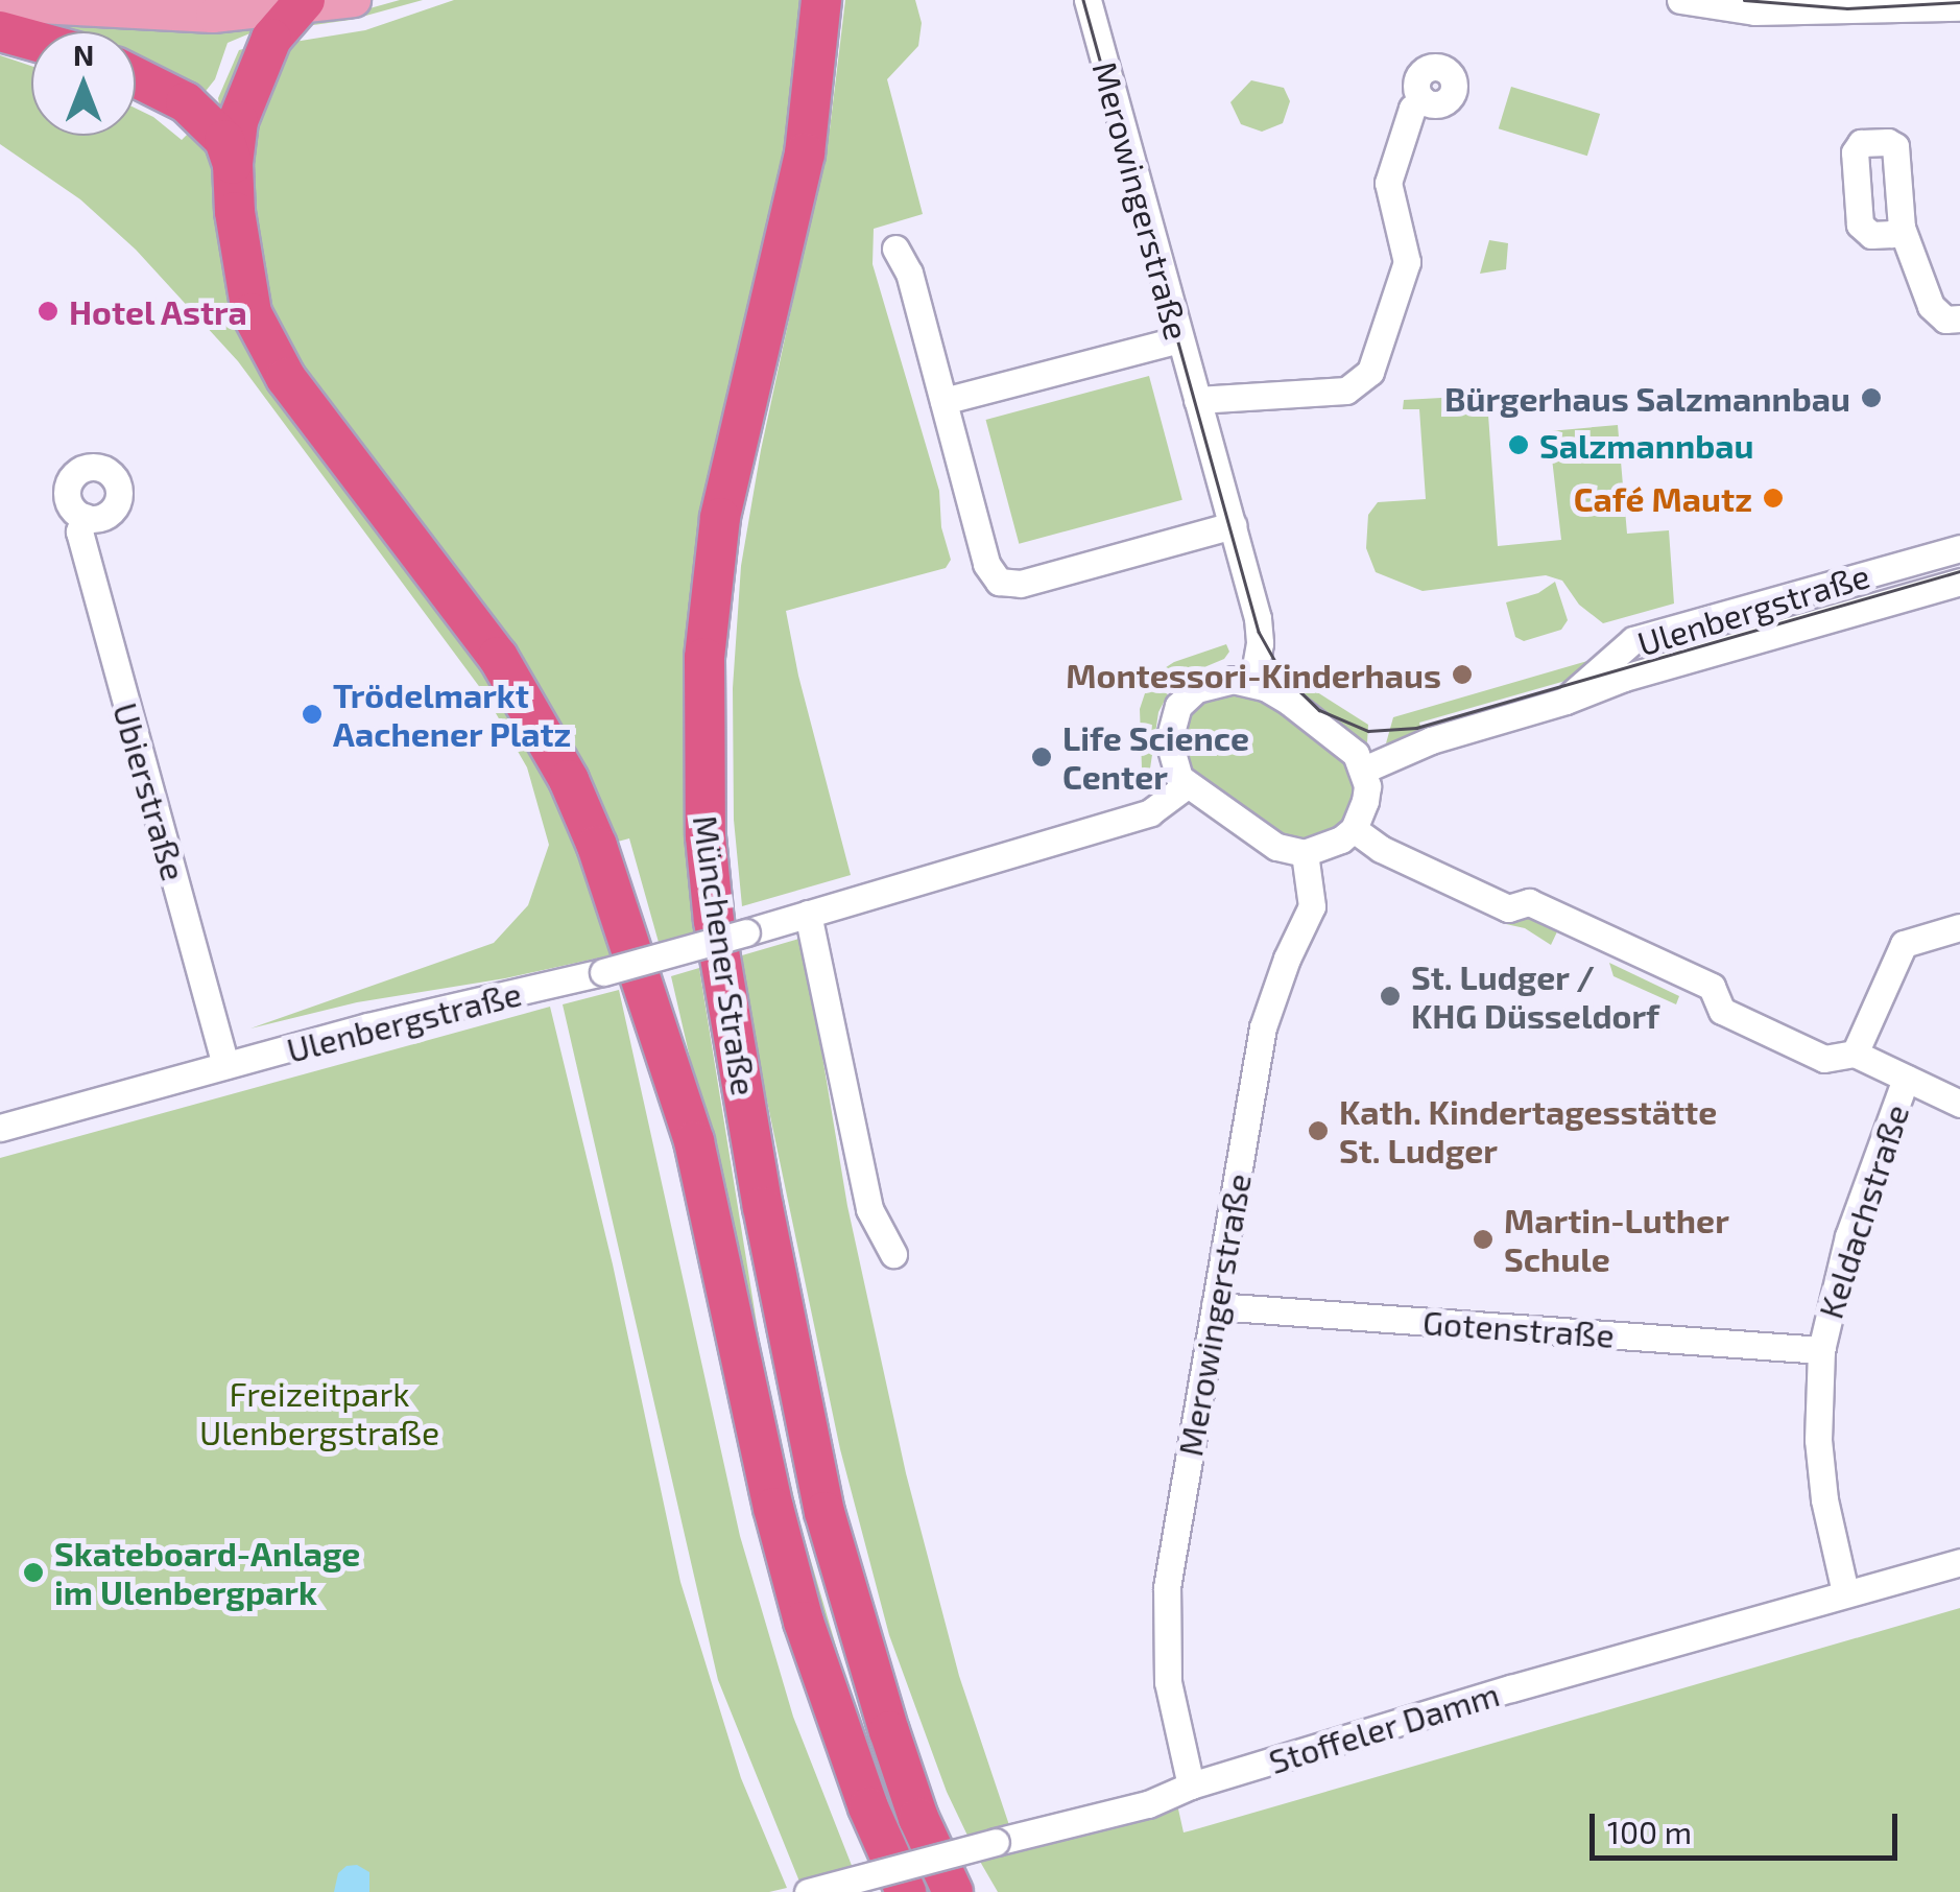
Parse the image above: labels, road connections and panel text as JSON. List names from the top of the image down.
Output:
{
  "streets": {
    "highway": ["Münchener Straße"],
    "street": [
      "Merowingerstraße",
      "Ulenbergstraße",
      "Ubierstraße",
      "Keldachstraße",
      "Gotenstraße",
      "Stoffeler Damm"
    ]
  },
  "crossings": [
    ["Merowingerstraße", "Ulenbergstraße"],
    ["Merowingerstraße", "Gotenstraße"],
    ["Merowingerstraße", "Stoffeler Damm"],
    ["Ulenbergstraße", "Ubierstraße"],
    ["Keldachstraße", "Gotenstraße"],
    ["Keldachstraße", "Stoffeler Damm"]
  ],
  "parks": ["Freizeitpark Ulenbergstraße"],
  "places": [
    "Hotel Astra",
    "Bürgerhaus Salzmannbau",
    "Salzmannbau",
    "Café Mautz",
    "Montessori-Kinderhaus",
    "Trödelmarkt Aachener Platz",
    "Life Science Center",
    "St. Ludger / KHG Düsseldorf",
    "Kath. Kindertagesstätte St. Ludger",
    "Martin-Luther Schule",
    "Skateboard-Anlage im Ulenbergpark"
  ],
  "scale_bar": "100 m",
  "north": "top"
}
